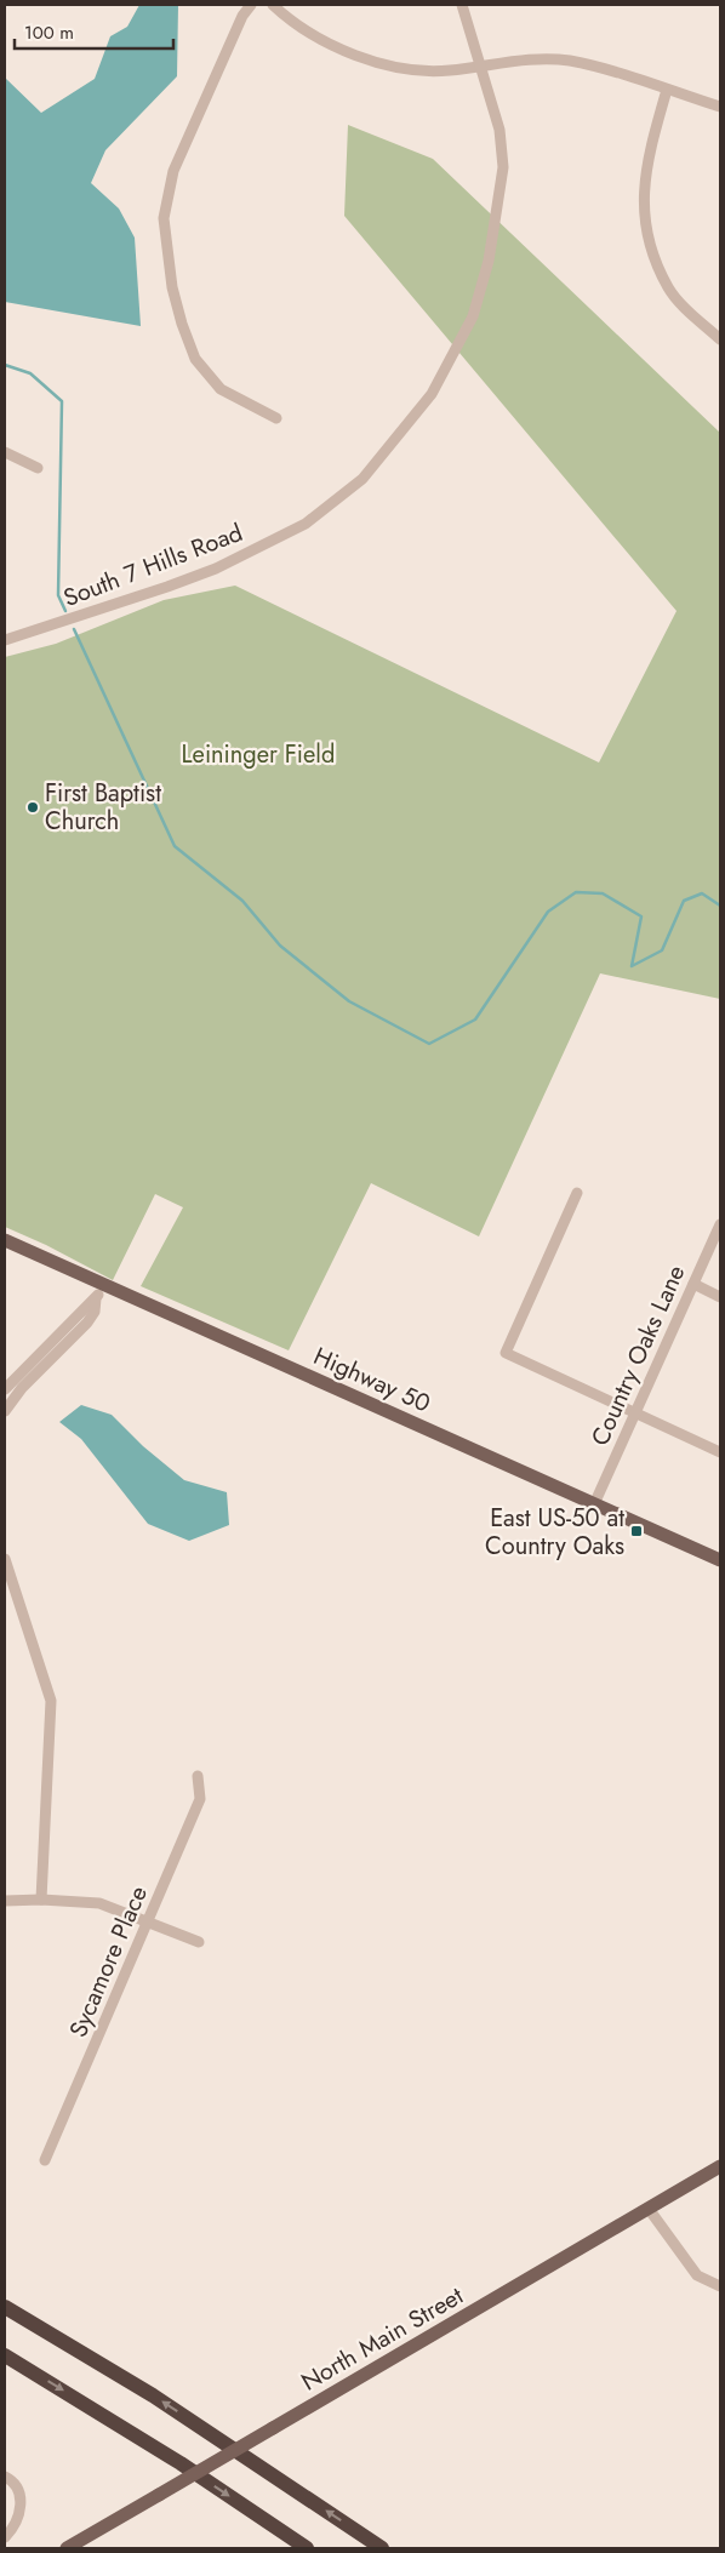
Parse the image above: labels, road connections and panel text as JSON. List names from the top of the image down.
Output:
{
  "streets": {
    "main road": ["Highway 50", "North Main Street"],
    "street": ["South 7 Hills Road", "Country Oaks Lane", "Sycamore Place"]
  },
  "crossings": [
    ["Country Oaks Lane", "Highway 50"]
  ],
  "parks": ["Leininger Field"],
  "places": {
    "other": ["First Baptist Church"],
    "transit": ["East US-50 at Country Oaks"]
  },
  "scale_bar": "100 m"
}
